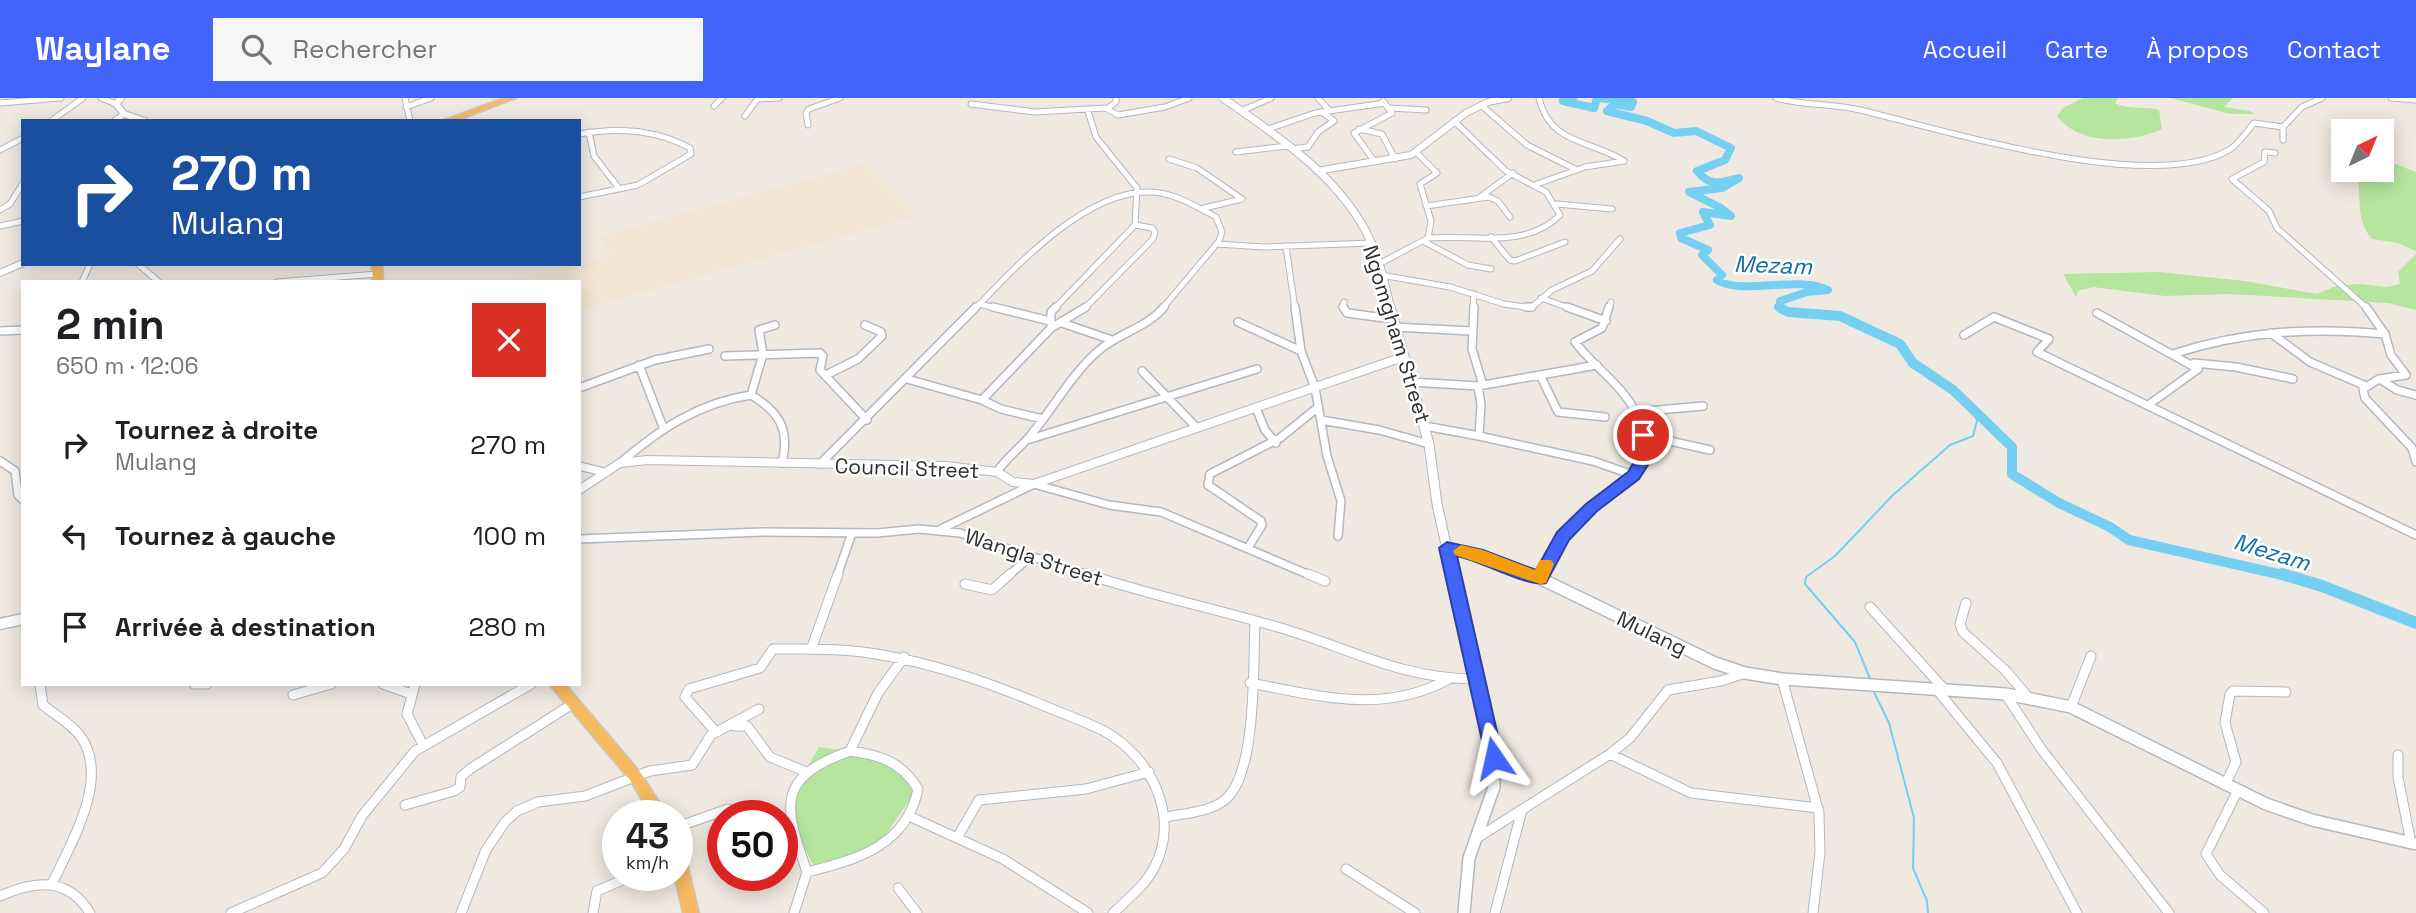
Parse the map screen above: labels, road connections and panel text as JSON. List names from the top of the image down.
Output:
{
  "streets": {
    "main road": ["Ngomgham Street", "Mulang"],
    "street": ["Council Street", "Wangla Street"]
  },
  "crossings": [
    ["Ngomgham Street", "Wangla Street"],
    ["Ngomgham Street", "Mulang"]
  ],
  "water": ["Mezam"],
  "north": "top right",
  "page": {
    "header": "Waylane",
    "search": "Rechercher",
    "nav": [
      "Accueil",
      "Carte",
      "À propos",
      "Contact"
    ],
    "turn": ["270 m", "Mulang"],
    "heading": ["2 min", "650 m · 12:06"],
    "list": [
      {
        "name": "Tournez à droite",
        "note": "Mulang",
        "value": "270 m"
      },
      {
        "name": "Tournez à gauche",
        "value": "100 m"
      },
      {
        "name": "Arrivée à destination",
        "value": "280 m"
      }
    ],
    "speed": "43 km/h",
    "limit": "50"
  }
}
